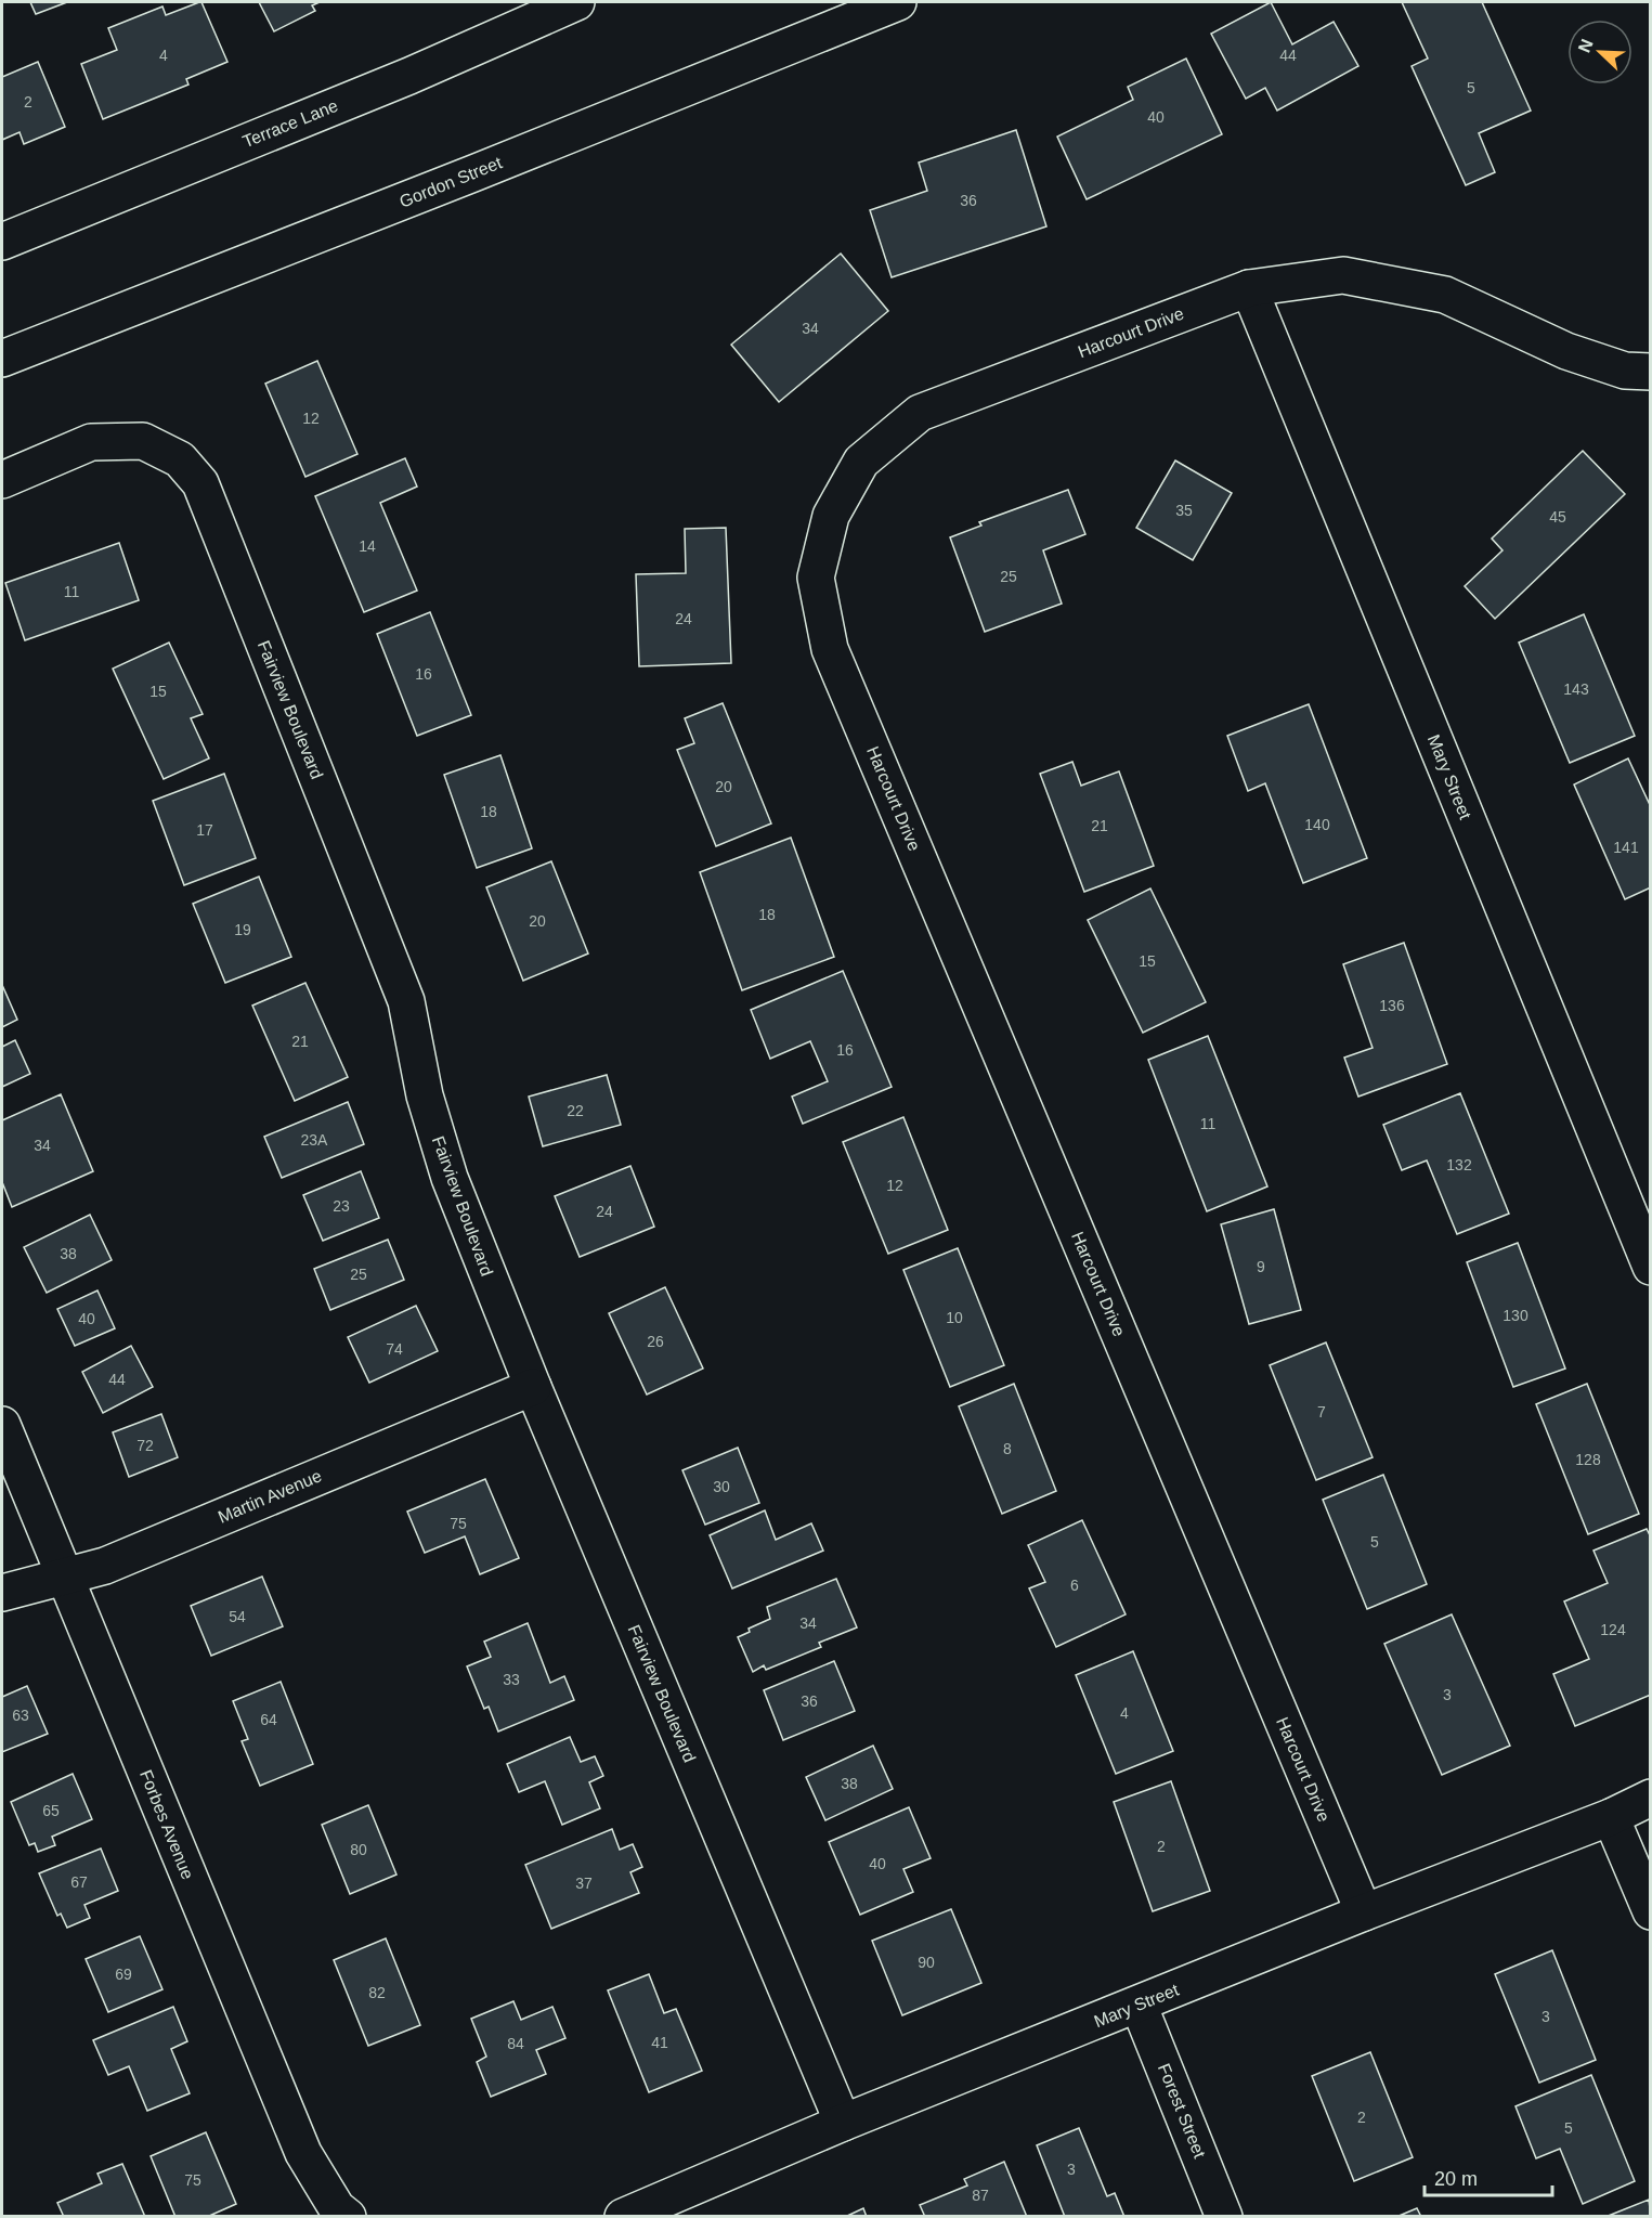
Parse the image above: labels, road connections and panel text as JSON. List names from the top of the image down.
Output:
{
  "streets": {
    "street": [
      "Terrace Lane",
      "Gordon Street",
      "Harcourt Drive",
      "Fairview Boulevard",
      "Mary Street",
      "Martin Avenue",
      "Forbes Avenue",
      "Forest Street"
    ]
  },
  "crossings": [
    ["Harcourt Drive", "Mary Street"],
    ["Fairview Boulevard", "Mary Street"],
    ["Fairview Boulevard", "Martin Avenue"],
    ["Mary Street", "Forest Street"],
    ["Martin Avenue", "Forbes Avenue"]
  ],
  "house_numbers": [
    "4",
    "44",
    "5",
    "2",
    "40",
    "36",
    "34",
    "12",
    "35",
    "45",
    "14",
    "25",
    "11",
    "24",
    "16",
    "143",
    "15",
    "20",
    "18",
    "140",
    "21",
    "17",
    "141",
    "18",
    "20",
    "19",
    "15",
    "136",
    "21",
    "16",
    "22",
    "11",
    "23A",
    "34",
    "132",
    "12",
    "23",
    "24",
    "38",
    "9",
    "25",
    "130",
    "10",
    "40",
    "26",
    "74",
    "44",
    "7",
    "72",
    "8",
    "128",
    "30",
    "75",
    "5",
    "6",
    "54",
    "34",
    "124",
    "33",
    "3",
    "36",
    "4",
    "63",
    "64",
    "38",
    "65",
    "2",
    "80",
    "40",
    "67",
    "37",
    "90",
    "69",
    "82",
    "3",
    "41",
    "84",
    "2",
    "5",
    "3",
    "75",
    "87"
  ],
  "scale_bar": "20 m",
  "north": "top left"
}
